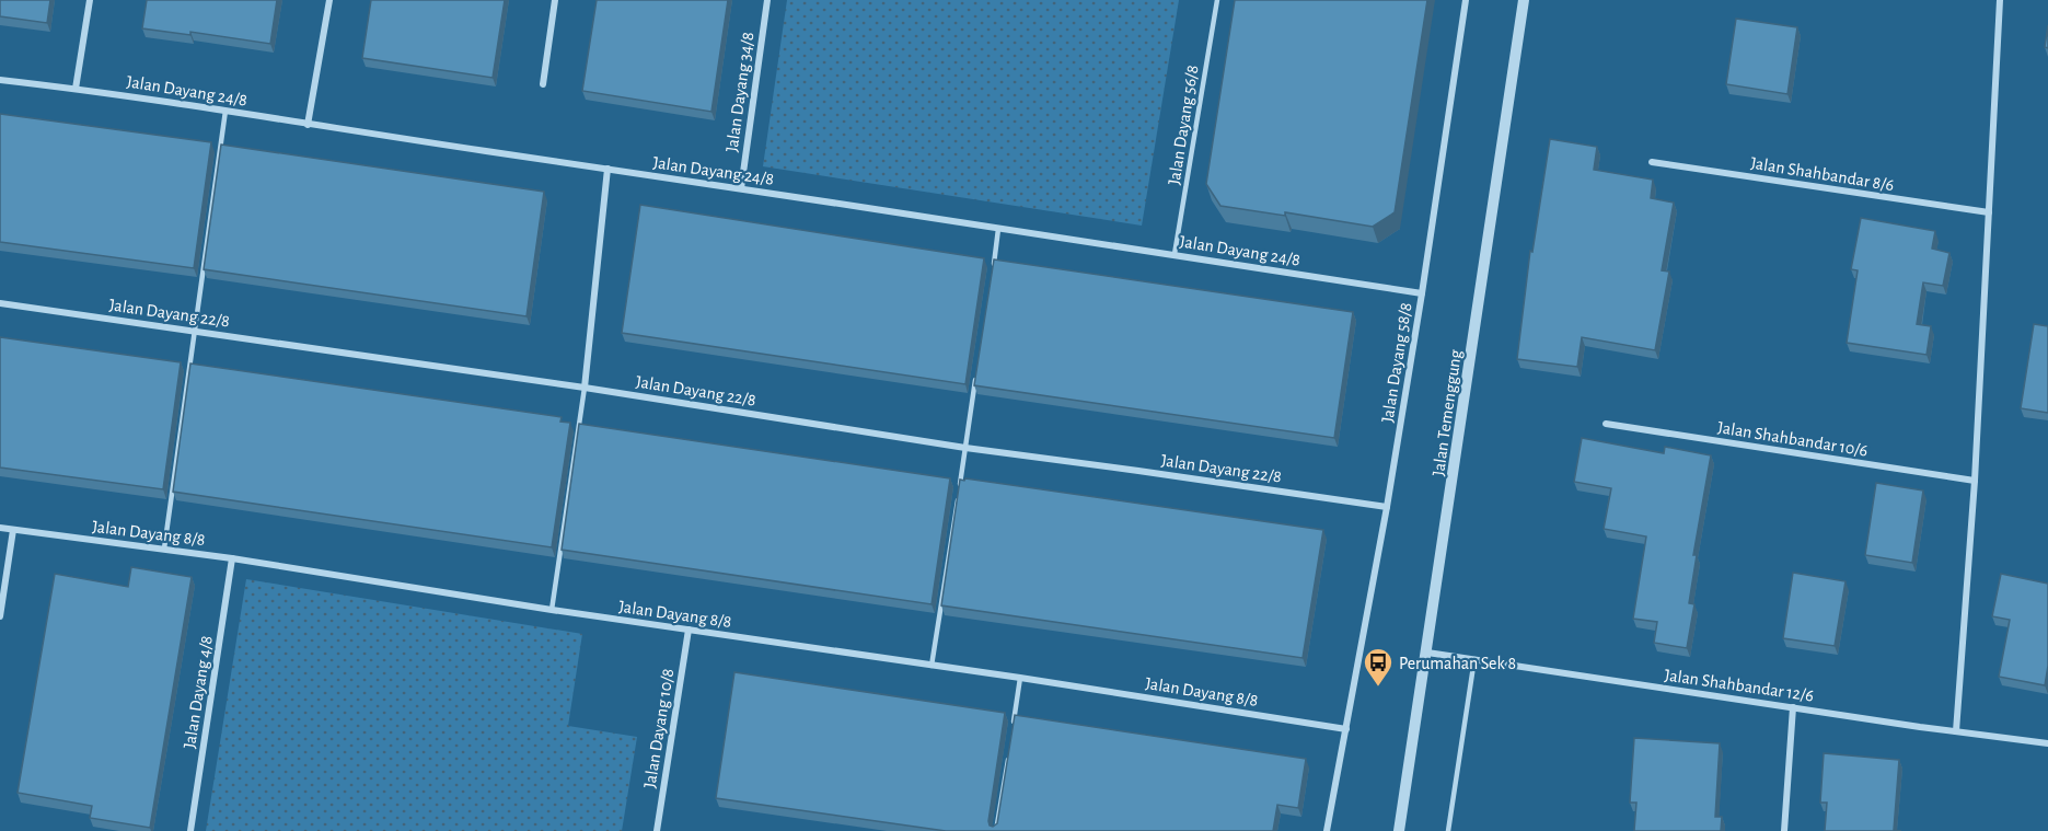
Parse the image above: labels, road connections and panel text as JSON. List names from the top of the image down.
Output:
{
  "streets": {
    "street": [
      "Jalan Dayang 24/8",
      "Jalan Dayang 34/8",
      "Jalan Shahbandar 8/6",
      "Jalan Dayang 22/8",
      "Jalan Dayang 58/8",
      "Jalan Temenggung",
      "Jalan Shahbandar 10/6",
      "Jalan Dayang 8/8",
      "Jalan Shahbandar 12/6",
      "Jalan Dayang 4/8",
      "Jalan Dayang 10/8"
    ],
    "lane": ["Jalan Dayang 56/8"]
  },
  "crossings": [
    ["Jalan Dayang 24/8", "Jalan Dayang 34/8"],
    ["Jalan Dayang 24/8", "Jalan Dayang 56/8"],
    ["Jalan Dayang 24/8", "Jalan Dayang 58/8"],
    ["Jalan Dayang 22/8", "Jalan Dayang 58/8"],
    ["Jalan Dayang 58/8", "Jalan Dayang 8/8"],
    ["Jalan Temenggung", "Jalan Shahbandar 12/6"],
    ["Jalan Dayang 8/8", "Jalan Dayang 4/8"],
    ["Jalan Dayang 8/8", "Jalan Dayang 10/8"]
  ],
  "places": {
    "bus stop": ["Perumahan Sek 8"]
  }
}
